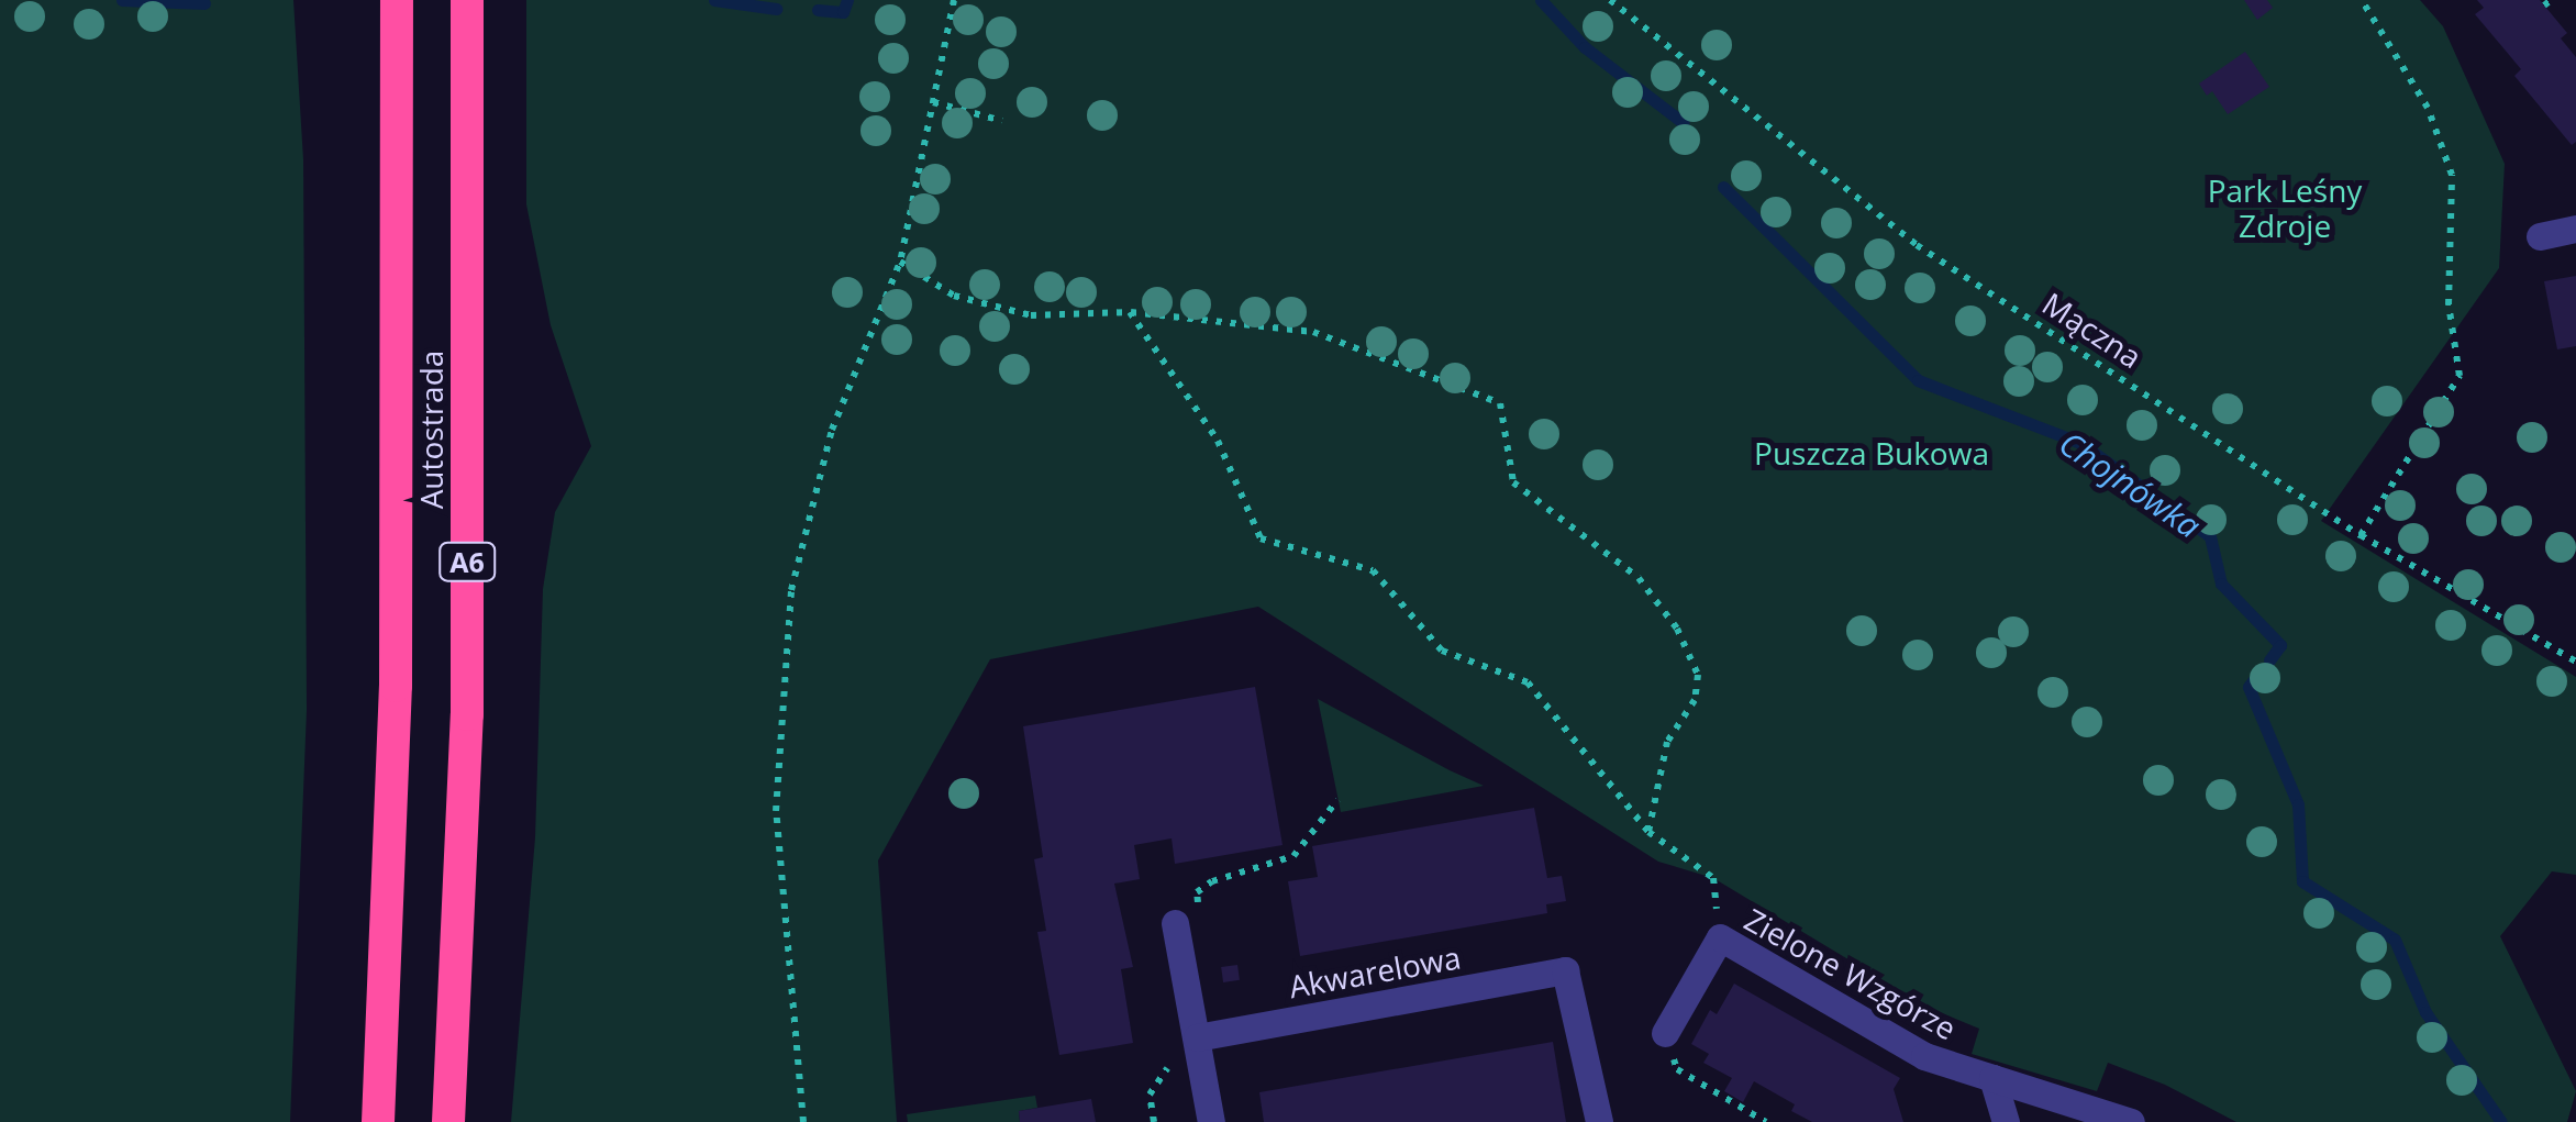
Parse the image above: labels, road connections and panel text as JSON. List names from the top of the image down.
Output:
{
  "streets": {
    "highway": ["Autostrada", "A6"],
    "street": ["Akwarelowa", "Zielone Wzgórze"],
    "path": ["Mączna"]
  },
  "water": ["Chojnówka"],
  "parks": ["Park Leśny Zdroje", "Puszcza Bukowa"]
}
